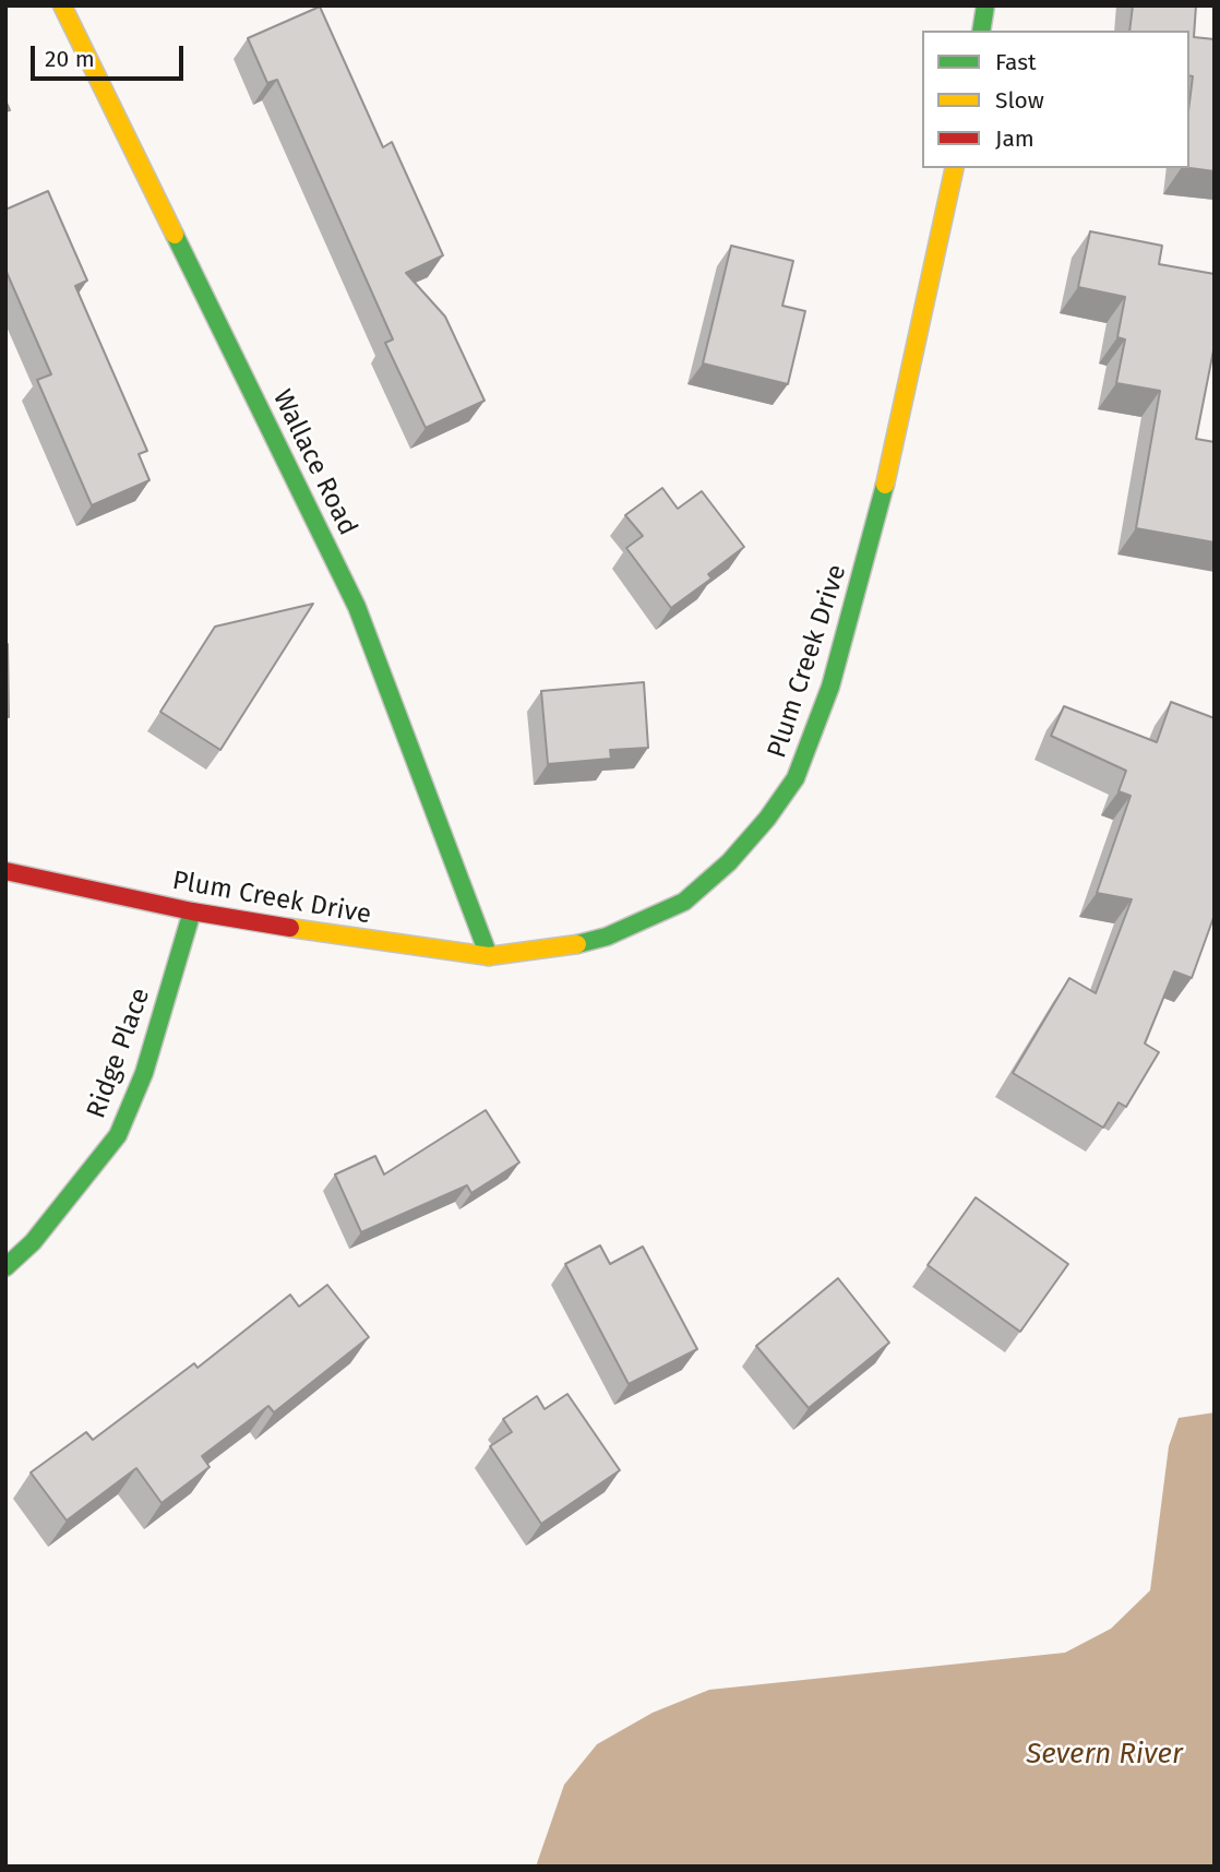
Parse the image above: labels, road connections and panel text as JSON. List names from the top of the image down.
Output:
{
  "streets": {
    "street": ["Wallace Road", "Plum Creek Drive", "Ridge Place"]
  },
  "crossings": [
    ["Wallace Road", "Plum Creek Drive"],
    ["Plum Creek Drive", "Ridge Place"]
  ],
  "water": ["Severn River"],
  "legend": ["Fast", "Slow", "Jam"],
  "scale_bar": "20 m"
}
